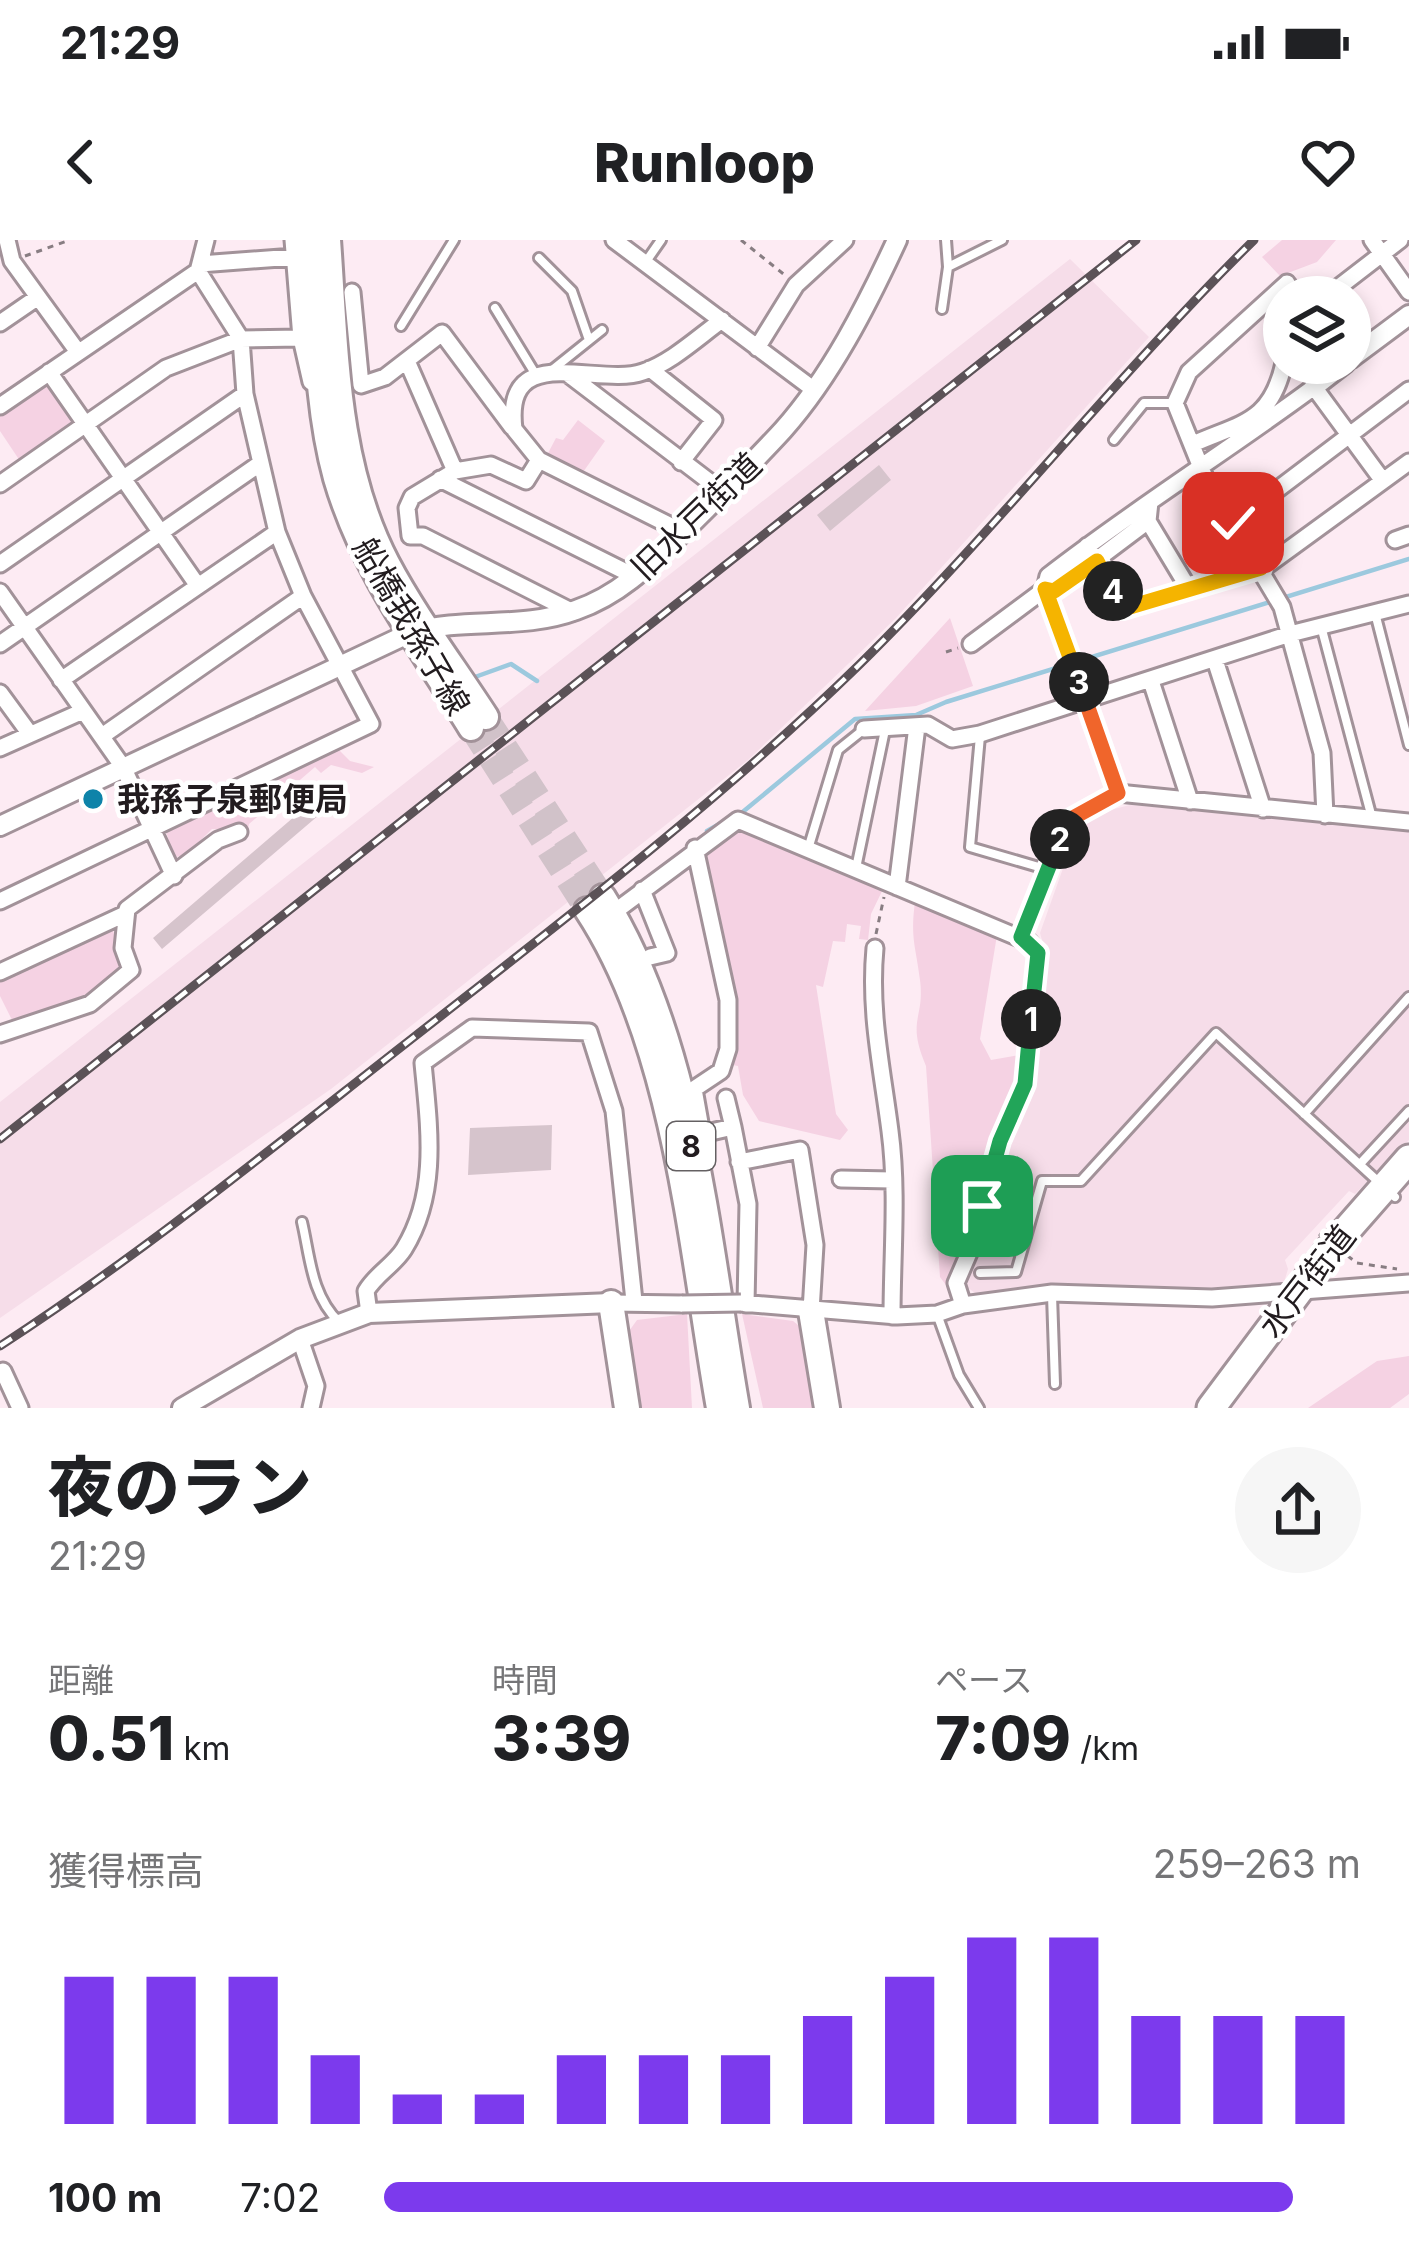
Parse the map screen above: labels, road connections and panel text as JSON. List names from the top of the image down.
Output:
{
  "streets": {
    "highway": ["水戸街道"],
    "main road": ["船橋我孫子線", "8"],
    "street": ["旧水戸街道"]
  },
  "crossings": [
    ["旧水戸街道", "船橋我孫子線"]
  ],
  "places": ["我孫子泉郵便局"],
  "page": {
    "status": "21:29",
    "header": "Runloop",
    "pins": [
      "4",
      "3",
      "2",
      "1"
    ],
    "heading": ["夜のラン", "21:29"],
    "stats": [
      ["距離", "0.51 km"],
      ["時間", "3:39"],
      ["ペース", "7:09 /km"]
    ],
    "chart": ["獲得標高", "259–263 m"],
    "list": [
      {
        "name": "100 m",
        "note": "7:02"
      }
    ]
  }
}
